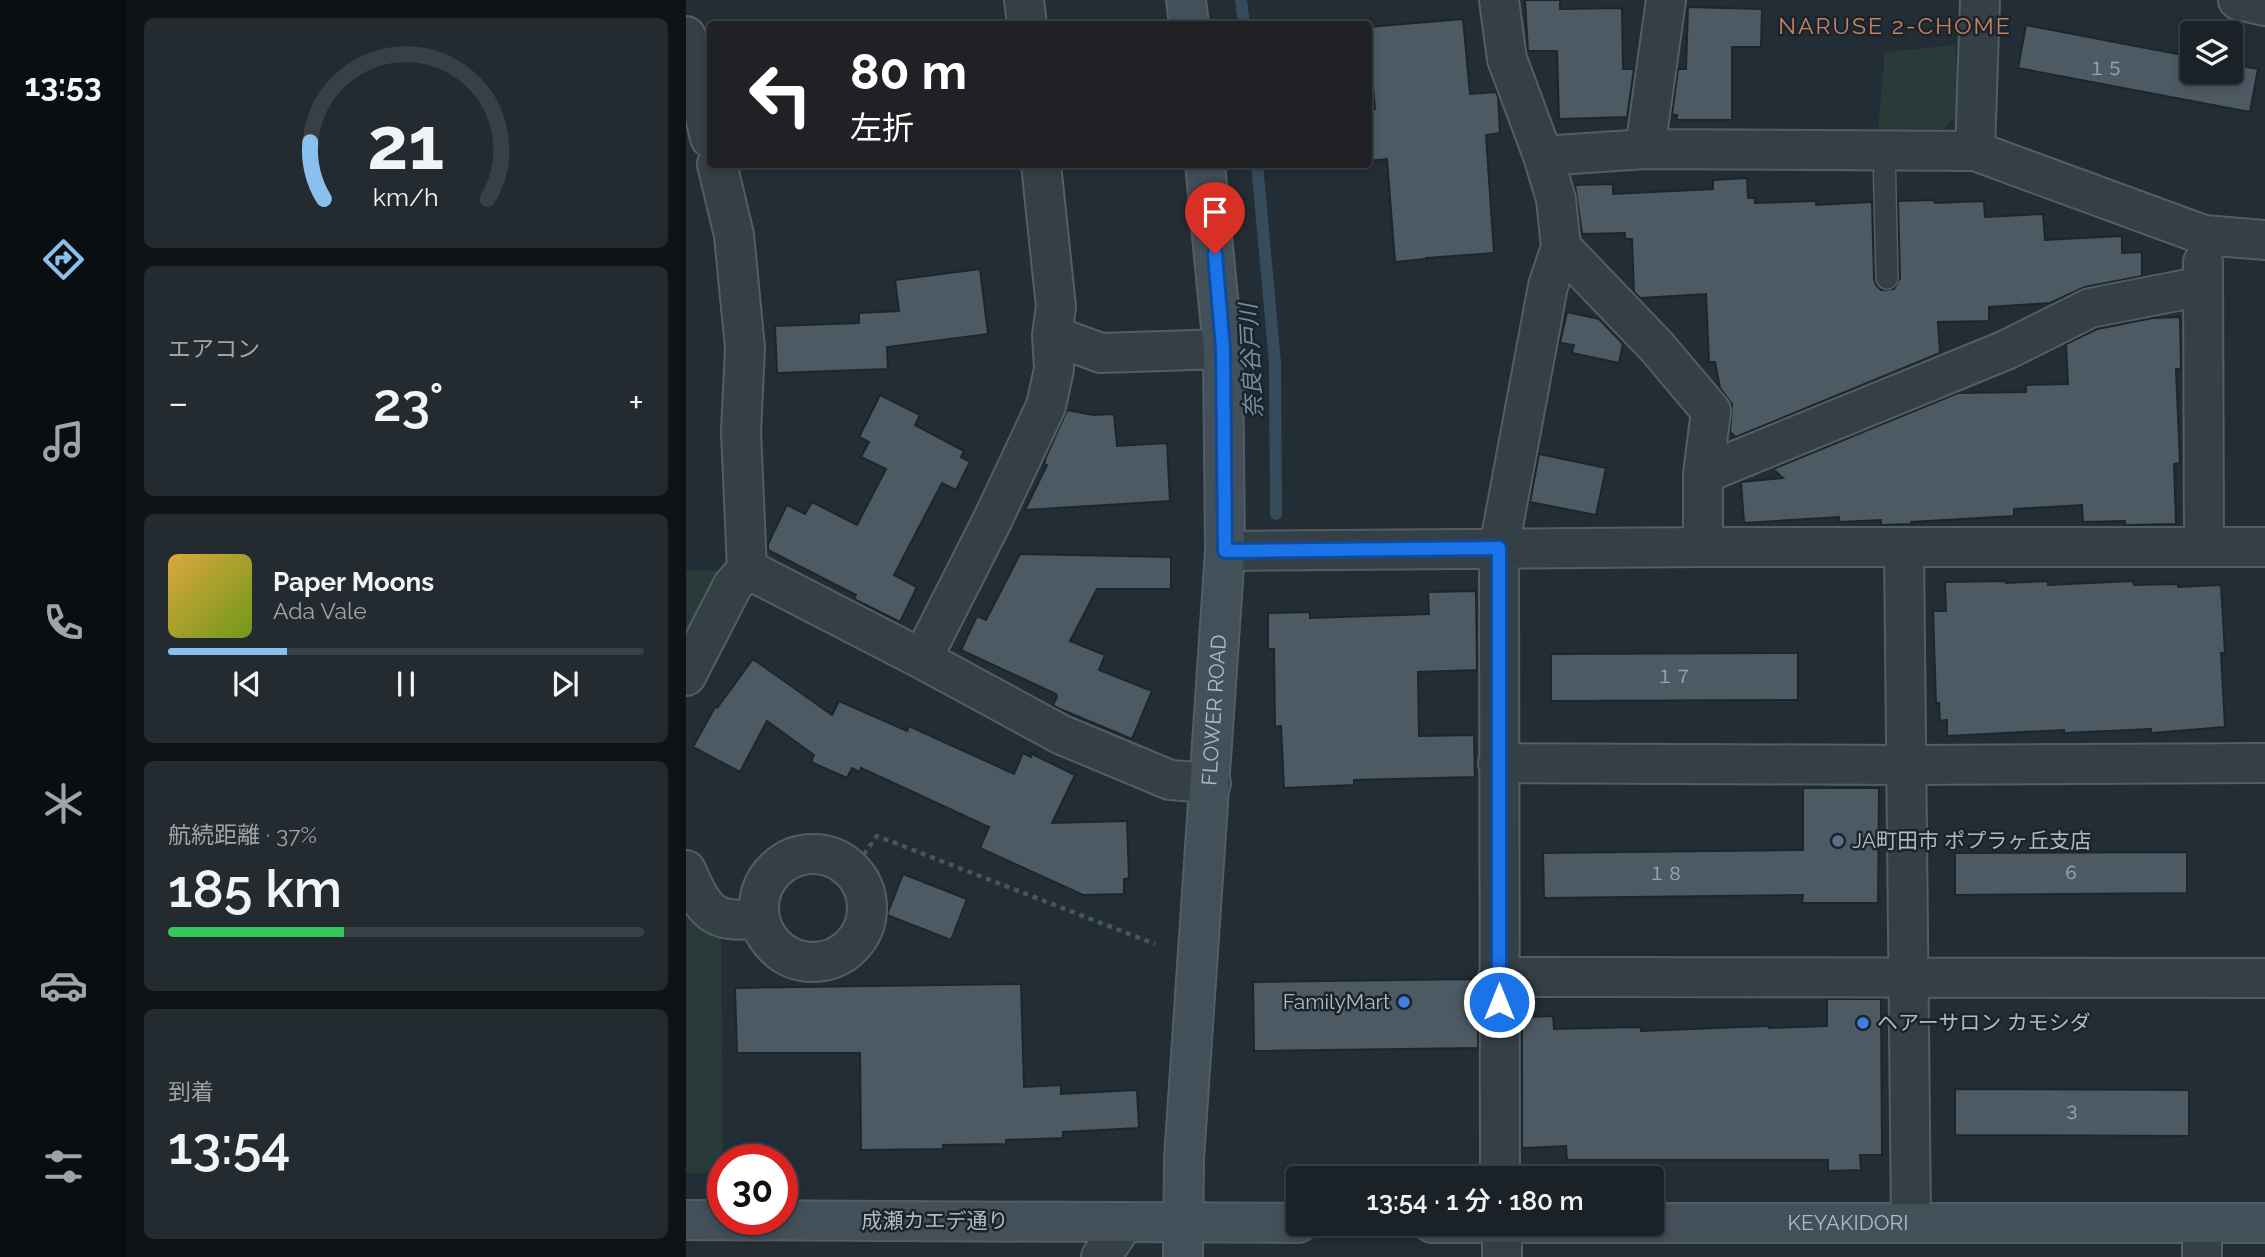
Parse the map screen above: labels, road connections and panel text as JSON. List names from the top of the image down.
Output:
{
  "streets": {
    "street": ["FLOWER ROAD", "成瀬カエデ通り", "KEYAKIDORI"]
  },
  "crossings": [
    ["FLOWER ROAD", "成瀬カエデ通り"]
  ],
  "districts": ["NARUSE 2-CHOME"],
  "water": ["奈良谷戸川"],
  "places": ["JA町田市 ポプラヶ丘支店", "FamilyMart", "ヘアーサロン カモシダ"],
  "house_numbers": [
    "１５",
    "１７",
    "６",
    "１８",
    "３"
  ],
  "page": {
    "tabs": "13:53",
    "turn": ["80 m", "左折"],
    "tile": [
      "エアコン",
      ["航続距離 · 37%", "185 km"],
      ["到着", "13:54"]
    ],
    "heat": ["−", "23°", "+"],
    "song": ["Paper Moons", "Ada Vale"],
    "limit": "30",
    "trip": "13:54 · 1 分 · 180 m",
    "gauge": ["21", "km/h"]
  }
}
